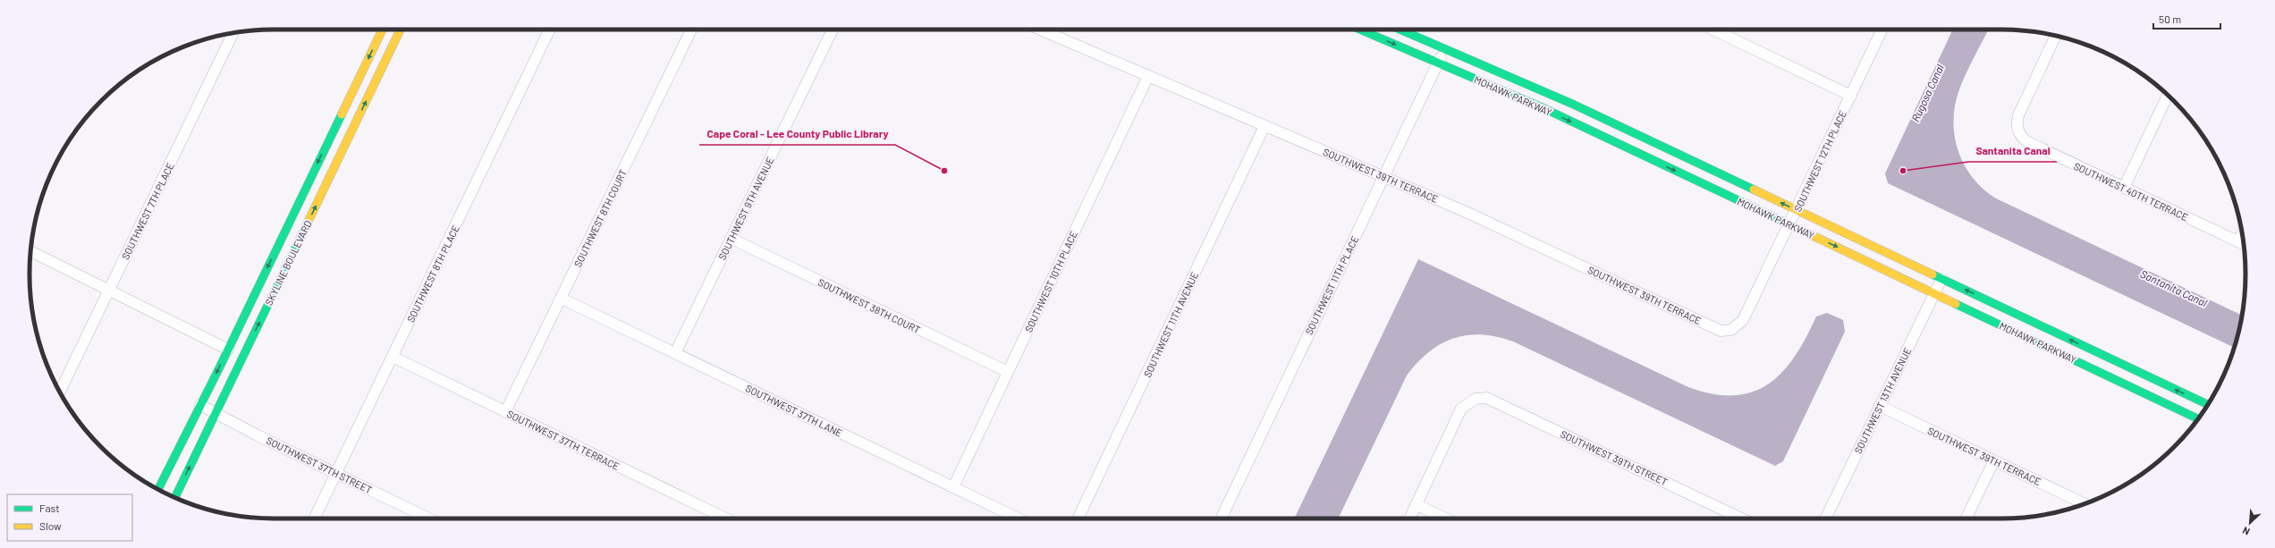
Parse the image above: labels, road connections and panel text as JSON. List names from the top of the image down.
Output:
{
  "streets": {
    "street": [
      "MOHAWK PARKWAY",
      "SOUTHWEST 12TH PLACE",
      "SOUTHWEST 39TH TERRACE",
      "SOUTHWEST 40TH TERRACE",
      "SOUTHWEST 9TH AVENUE",
      "SOUTHWEST 7TH PLACE",
      "SOUTHWEST 8TH COURT",
      "SKYLINE BOULEVARD",
      "SOUTHWEST 8TH PLACE",
      "SOUTHWEST 10TH PLACE",
      "SOUTHWEST 11TH PLACE",
      "SOUTHWEST 38TH COURT",
      "SOUTHWEST 11TH AVENUE",
      "SOUTHWEST 13TH AVENUE",
      "SOUTHWEST 37TH LANE",
      "SOUTHWEST 37TH TERRACE",
      "SOUTHWEST 39TH STREET",
      "SOUTHWEST 37TH STREET"
    ]
  },
  "crossings": [
    ["MOHAWK PARKWAY", "SOUTHWEST 12TH PLACE"],
    ["MOHAWK PARKWAY", "SOUTHWEST 11TH PLACE"],
    ["MOHAWK PARKWAY", "SOUTHWEST 13TH AVENUE"],
    ["SOUTHWEST 12TH PLACE", "SOUTHWEST 39TH TERRACE"],
    ["SOUTHWEST 39TH TERRACE", "SOUTHWEST 10TH PLACE"],
    ["SOUTHWEST 39TH TERRACE", "SOUTHWEST 11TH PLACE"],
    ["SOUTHWEST 39TH TERRACE", "SOUTHWEST 11TH AVENUE"],
    ["SOUTHWEST 39TH TERRACE", "SOUTHWEST 13TH AVENUE"],
    ["SOUTHWEST 9TH AVENUE", "SOUTHWEST 38TH COURT"],
    ["SOUTHWEST 9TH AVENUE", "SOUTHWEST 37TH LANE"],
    ["SOUTHWEST 8TH COURT", "SOUTHWEST 37TH LANE"],
    ["SOUTHWEST 8TH COURT", "SOUTHWEST 37TH TERRACE"],
    ["SKYLINE BOULEVARD", "SOUTHWEST 37TH STREET"],
    ["SOUTHWEST 8TH PLACE", "SOUTHWEST 37TH TERRACE"],
    ["SOUTHWEST 8TH PLACE", "SOUTHWEST 37TH STREET"],
    ["SOUTHWEST 10TH PLACE", "SOUTHWEST 38TH COURT"],
    ["SOUTHWEST 10TH PLACE", "SOUTHWEST 37TH LANE"]
  ],
  "water": ["Rugosa Canal", "Santanita Canal"],
  "places": ["Cape Coral - Lee County Public Library", "Santanita Canal"],
  "legend": ["Fast", "Slow"],
  "scale_bar": "50 m",
  "north": "bottom left"
}
